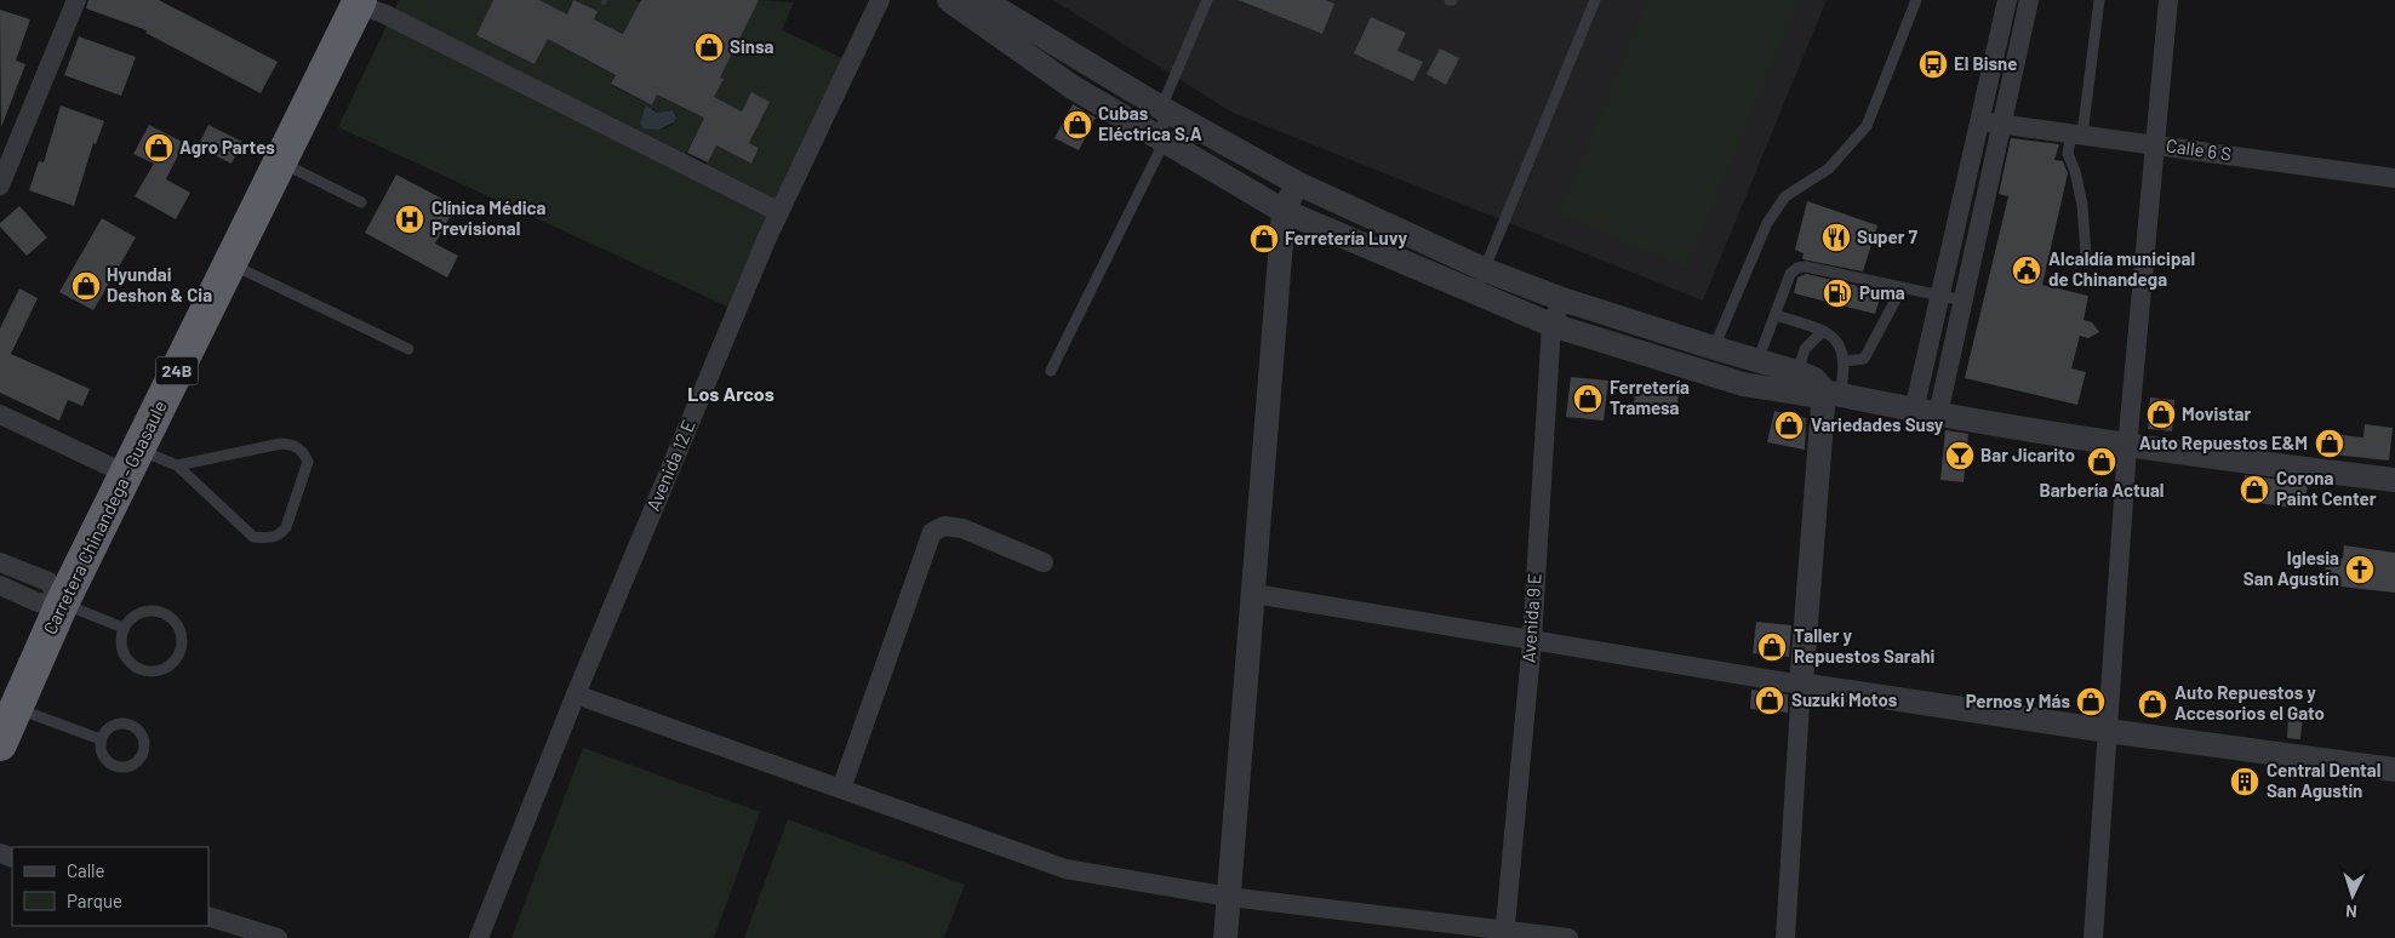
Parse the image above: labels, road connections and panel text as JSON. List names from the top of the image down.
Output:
{
  "streets": {
    "highway": ["24B", "Carretera Chinandega - Guasaule"],
    "street": ["Calle 6 S", "Avenida 12 E", "Avenida 9 E"]
  },
  "districts": ["Los Arcos"],
  "places": {
    "shop": [
      "Sinsa",
      "Cubas Eléctrica S,A",
      "Agro Partes",
      "Ferretería Luvy",
      "Hyundai Deshon & Cia",
      "Ferretería Tramesa",
      "Movistar",
      "Variedades Susy",
      "Auto Repuestos E&M",
      "Barbería Actual",
      "Corona Paint Center",
      "Taller y Repuestos Sarahi",
      "Suzuki Motos",
      "Pernos y Más",
      "Auto Repuestos y Accesorios el Gato"
    ],
    "bus stop": ["El Bisne"],
    "hospital": ["Clínica Médica Previsional"],
    "restaurant": ["Super 7"],
    "public building": ["Alcaldía municipal de Chinandega"],
    "fuel station": ["Puma"],
    "bar": ["Bar Jicarito"],
    "church": ["Iglesia San Agustín"],
    "building": ["Central Dental San Agustín"]
  },
  "legend": ["Calle", "Parque"],
  "north": "bottom"
}
